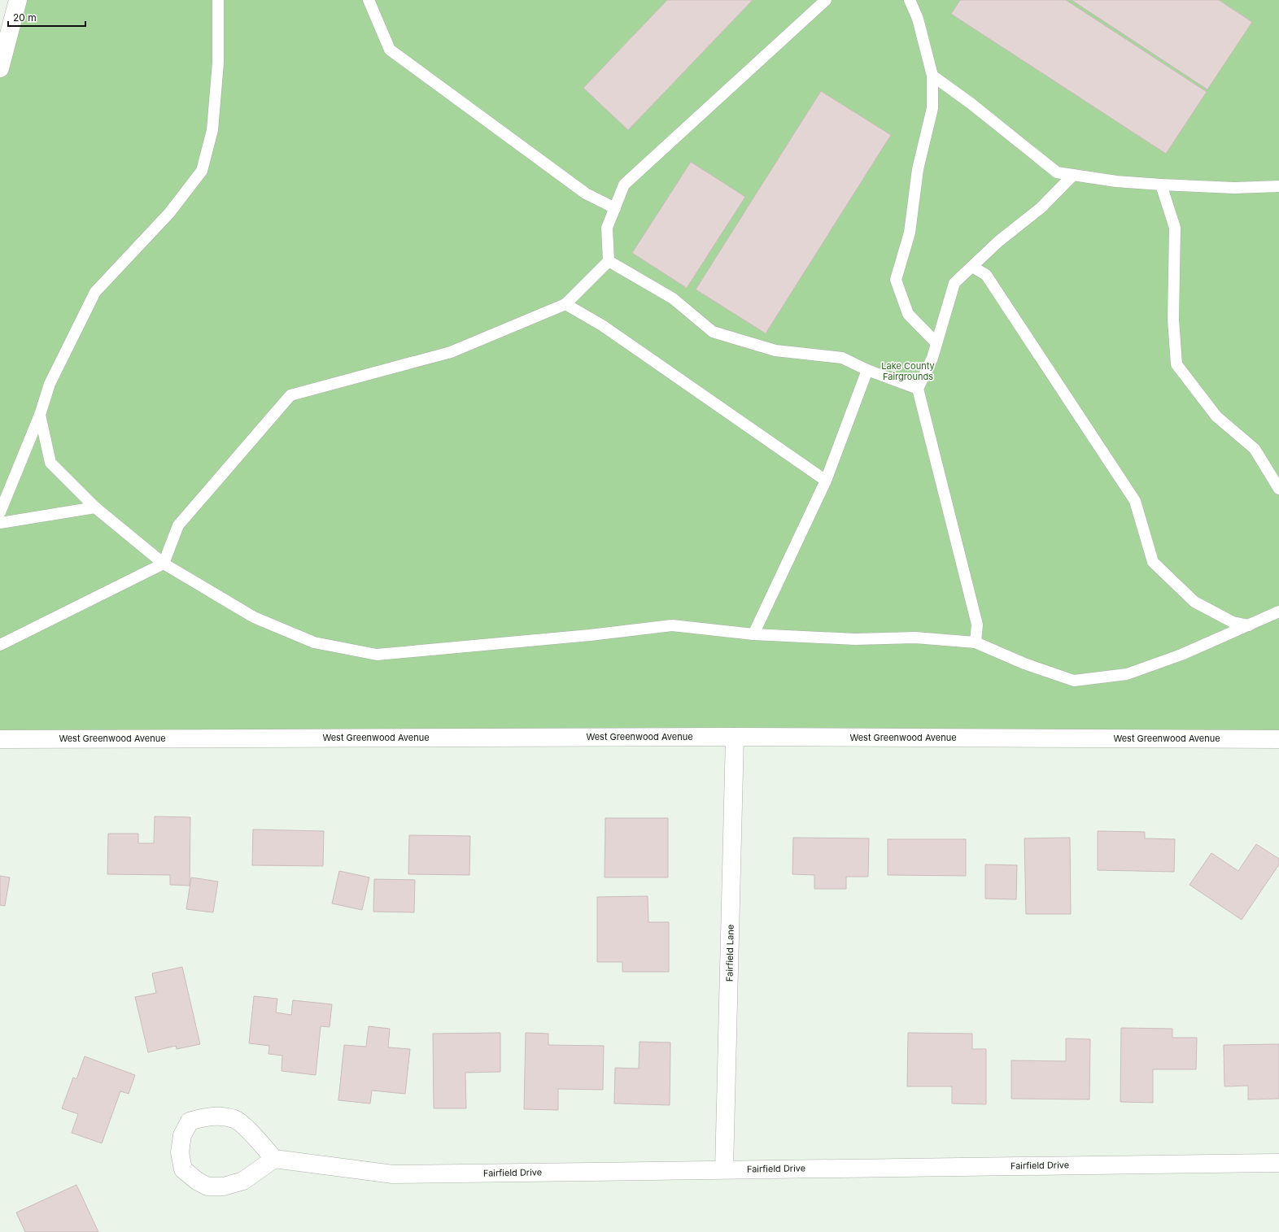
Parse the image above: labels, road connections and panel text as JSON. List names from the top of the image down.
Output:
{
  "streets": {
    "street": ["West Greenwood Avenue", "Fairfield Lane", "Fairfield Drive"]
  },
  "crossings": [
    ["West Greenwood Avenue", "Fairfield Lane"],
    ["Fairfield Lane", "Fairfield Drive"]
  ],
  "parks": ["Lake County Fairgrounds"],
  "scale_bar": "20 m"
}
